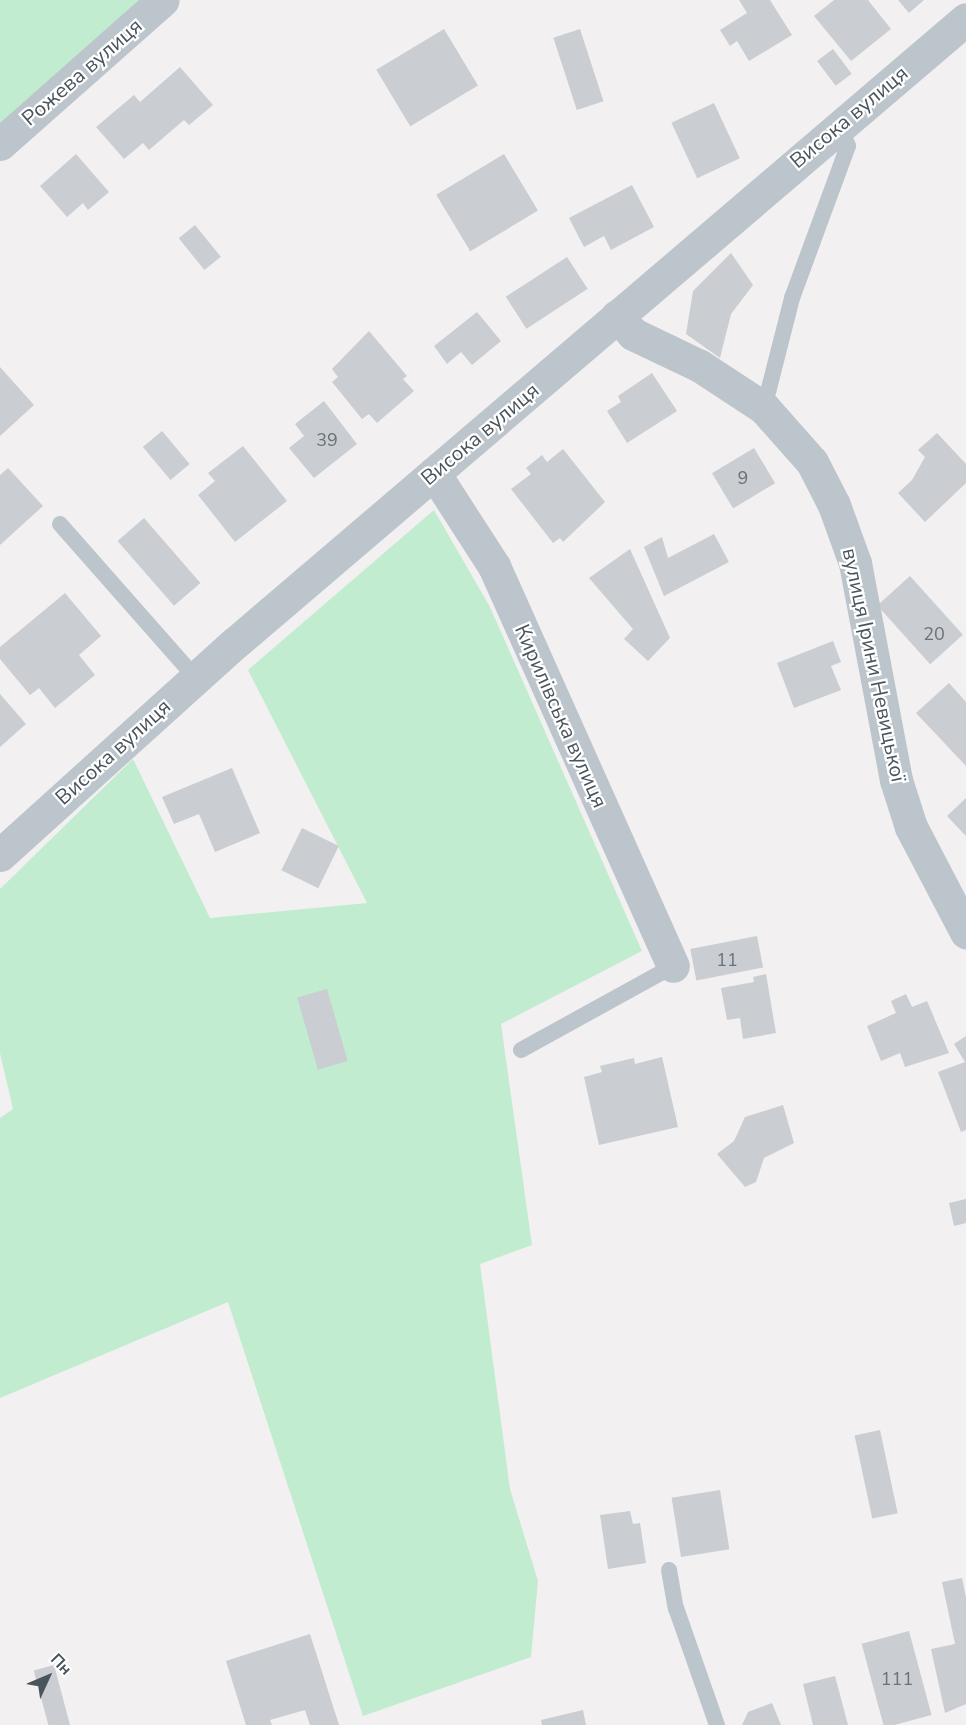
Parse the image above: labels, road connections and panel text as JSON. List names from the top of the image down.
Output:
{
  "streets": {
    "street": [
      "Рожева вулиця",
      "Висока вулиця",
      "вулиця Ірини Невицької",
      "Кирилівська вулиця"
    ]
  },
  "crossings": [
    ["Висока вулиця", "вулиця Ірини Невицької"],
    ["Висока вулиця", "Кирилівська вулиця"]
  ],
  "house_numbers": [
    "39",
    "9",
    "20",
    "11",
    "111"
  ],
  "north": "top right"
}
